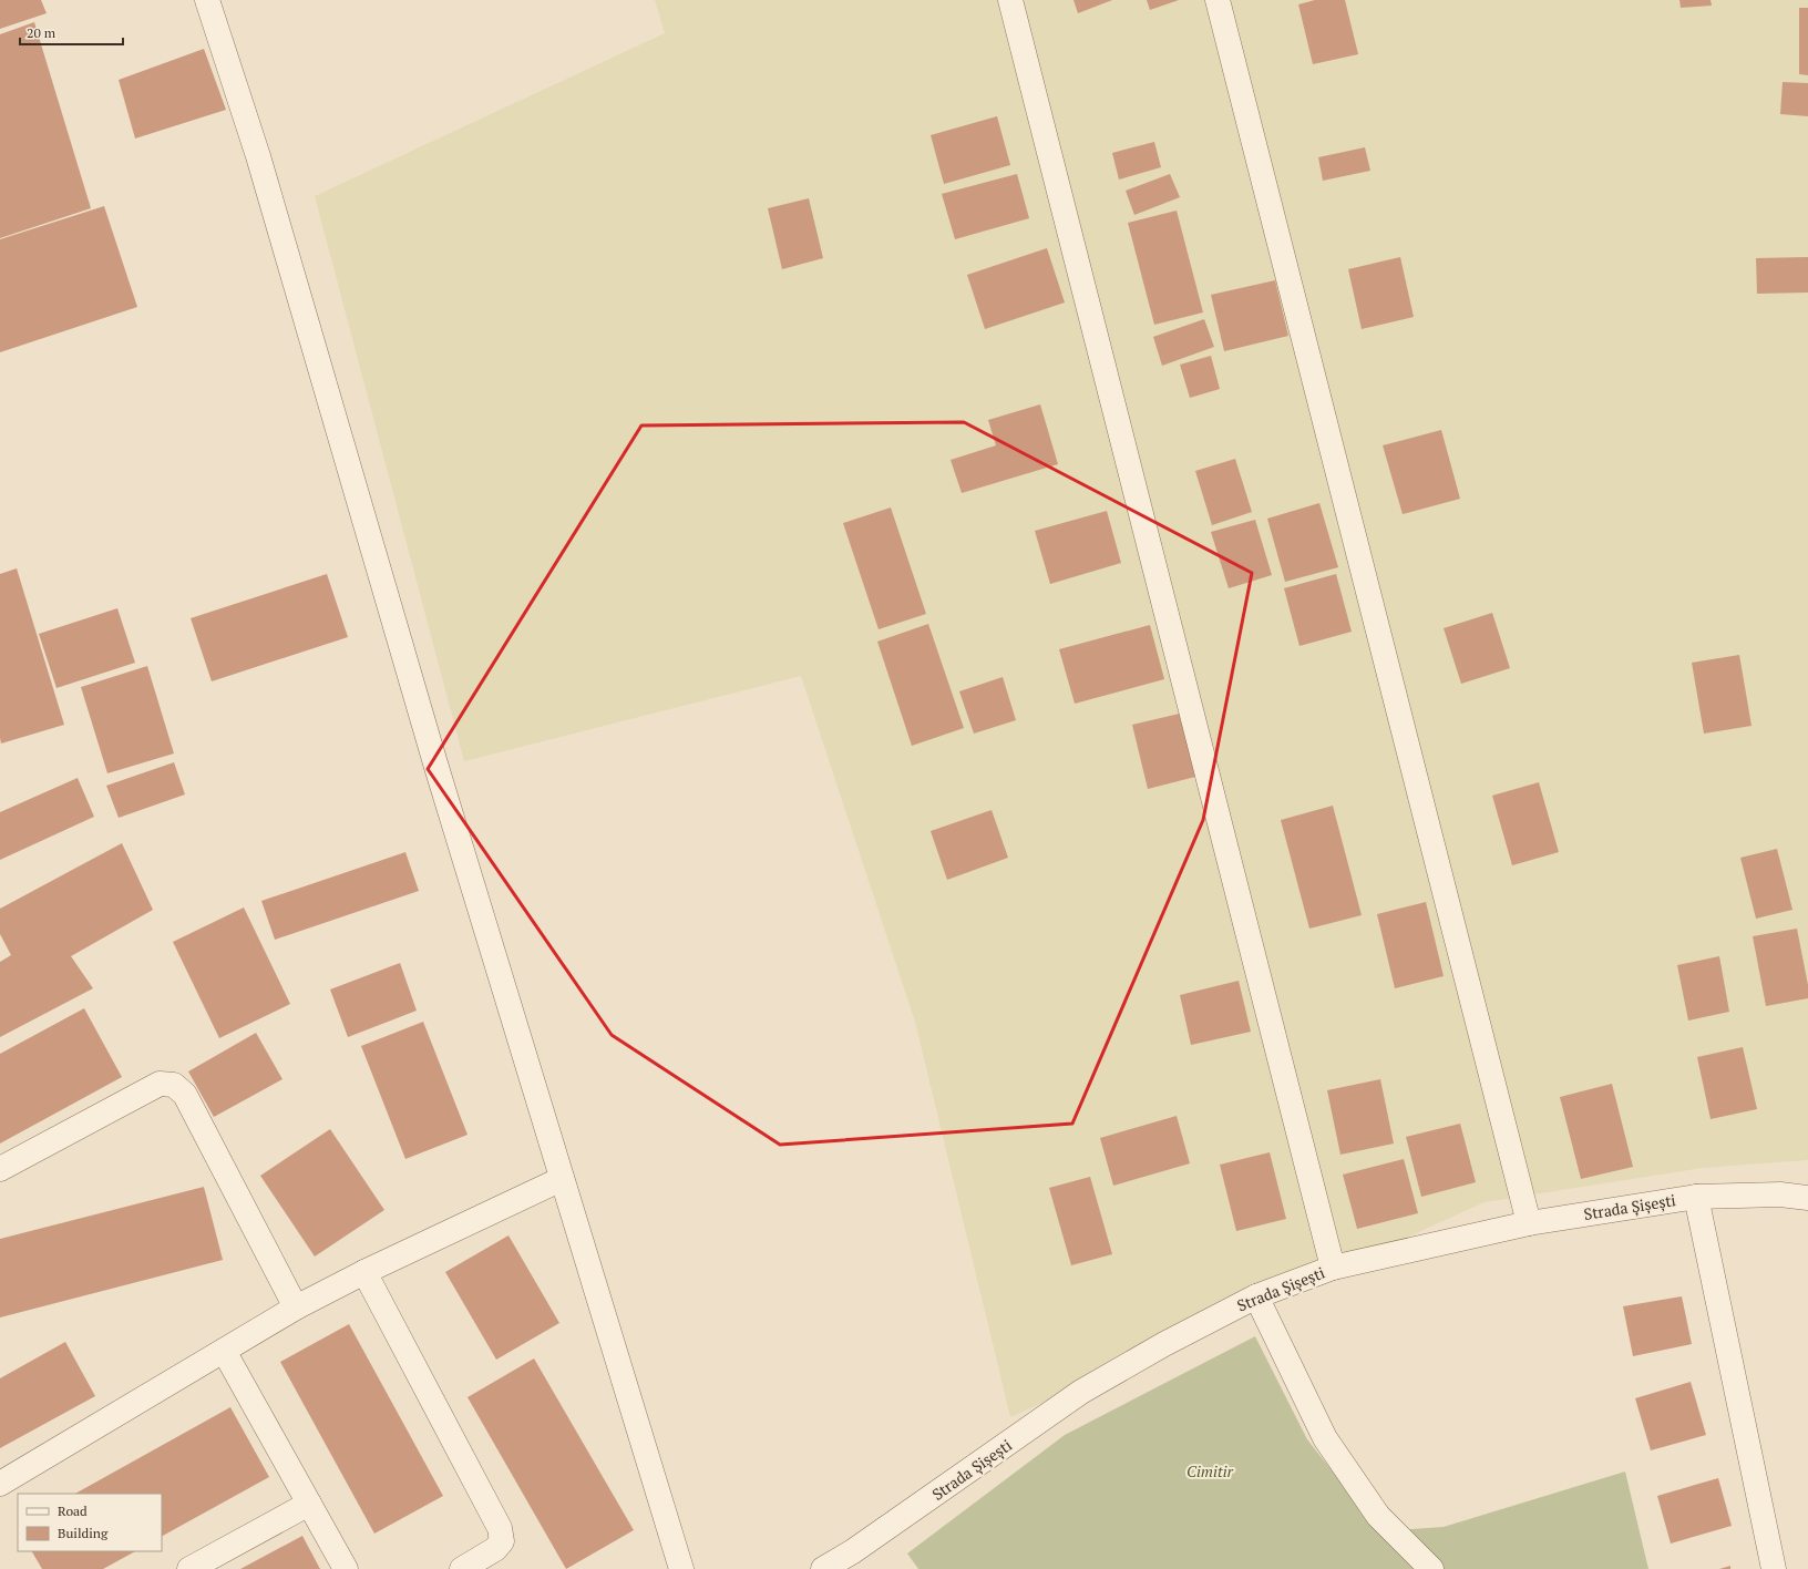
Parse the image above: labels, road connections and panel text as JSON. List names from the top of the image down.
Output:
{
  "streets": {
    "street": ["Strada Șișești"]
  },
  "parks": ["Cimitir"],
  "legend": ["Road", "Building"],
  "scale_bar": "20 m"
}
